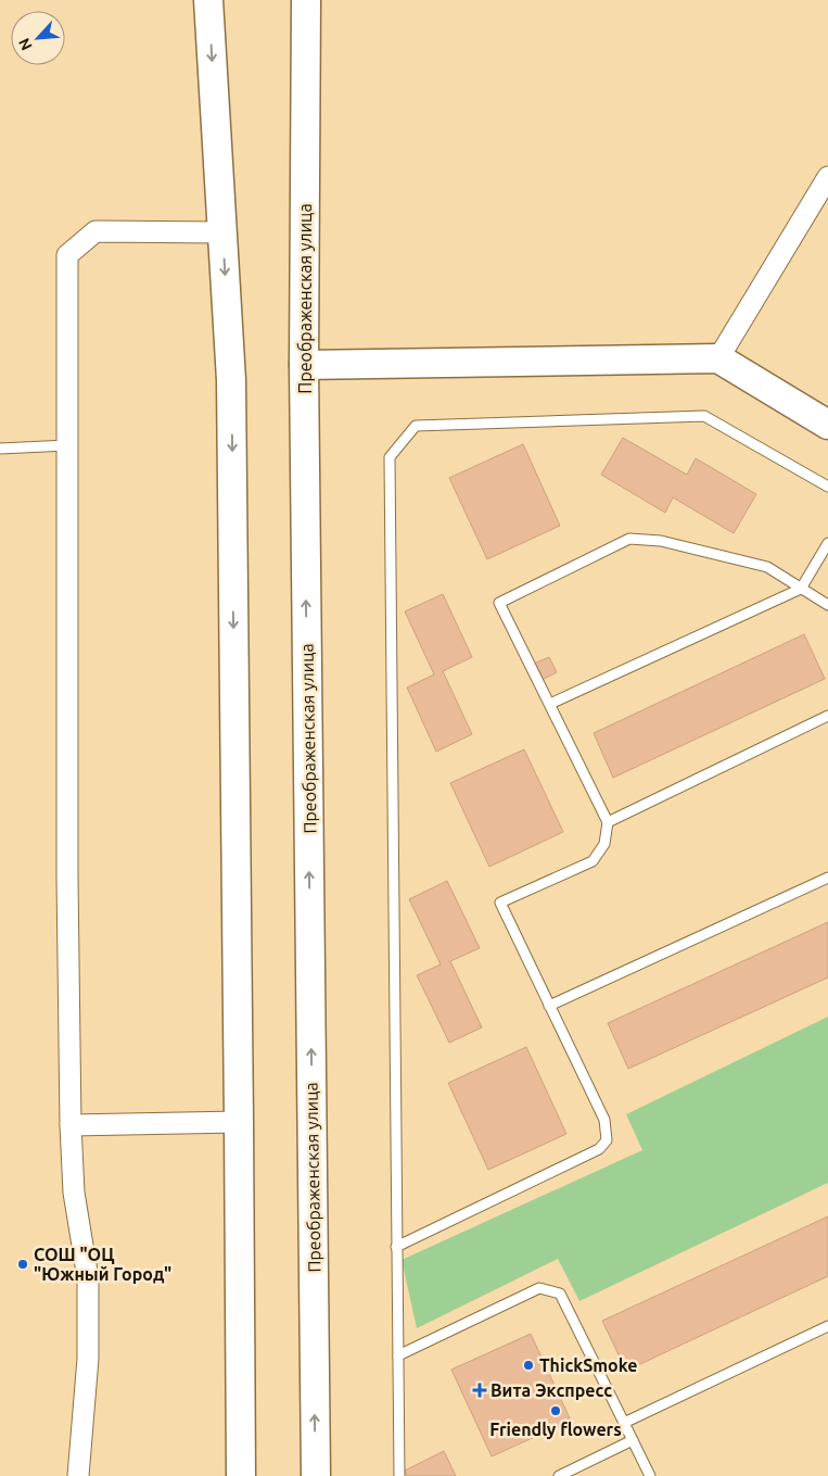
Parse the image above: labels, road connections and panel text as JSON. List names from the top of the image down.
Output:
{
  "streets": {
    "street": ["Преображенская улица"]
  },
  "places": {
    "other": ["СОШ \"ОЦ \"Южный Город\"", "ThickSmoke", "Friendly flowers"],
    "health": ["Вита Экспресс"]
  },
  "north": "bottom left"
}
